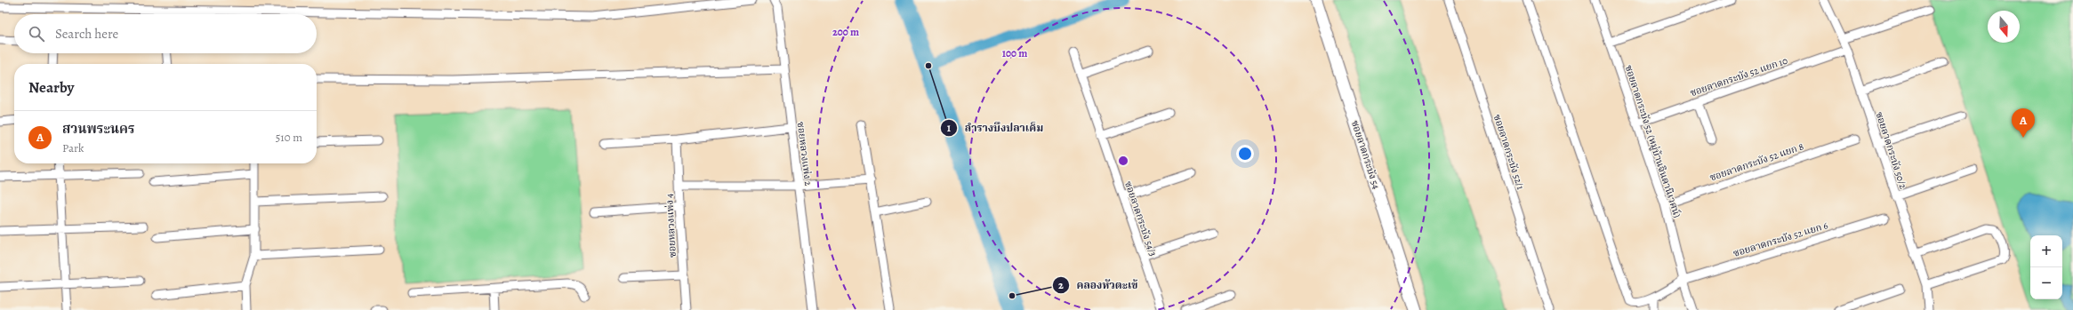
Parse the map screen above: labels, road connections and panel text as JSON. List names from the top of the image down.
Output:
{
  "streets": {
    "main road": ["ซอยลาดกระบัง 54"],
    "street": [
      "ซอยลาดกระบัง 52 แยก 10",
      "ซอยลาดกระบัง 52 (หมู่บ้านจินดานิเวศน์)",
      "ซอยลาดกระบัง 50/2",
      "ซอยลาดกระบัง 52/1",
      "ซอยหลวงแพ่ง 2",
      "ซอยลาดกระบัง 52 แยก 8",
      "ซอยลาดกระบัง 54/3",
      "ซอยหลวงแพ่ง 4",
      "ซอยลาดกระบัง 52 แยก 6"
    ]
  },
  "crossings": [
    ["ซอยลาดกระบัง 52 แยก 10", "ซอยลาดกระบัง 52 (หมู่บ้านจินดานิเวศน์)"],
    ["ซอยลาดกระบัง 52 แยก 10", "ซอยลาดกระบัง 50/2"],
    ["ซอยลาดกระบัง 52 (หมู่บ้านจินดานิเวศน์)", "ซอยลาดกระบัง 52 แยก 8"],
    ["ซอยลาดกระบัง 52 (หมู่บ้านจินดานิเวศน์)", "ซอยลาดกระบัง 52 แยก 6"]
  ],
  "places": ["ลำรางบึงปลาเค็ม", "คลองหัวตะเข้"],
  "north": "bottom",
  "page": {
    "search": "Search here",
    "heading": "Nearby",
    "pins": "A",
    "list": [
      {
        "mark": "A",
        "name": "สวนพระนคร",
        "note": "Park",
        "value": "510 m"
      }
    ],
    "map_buttons": ["+", "−"]
  },
  "rings": ["200 m", "100 m"]
}
